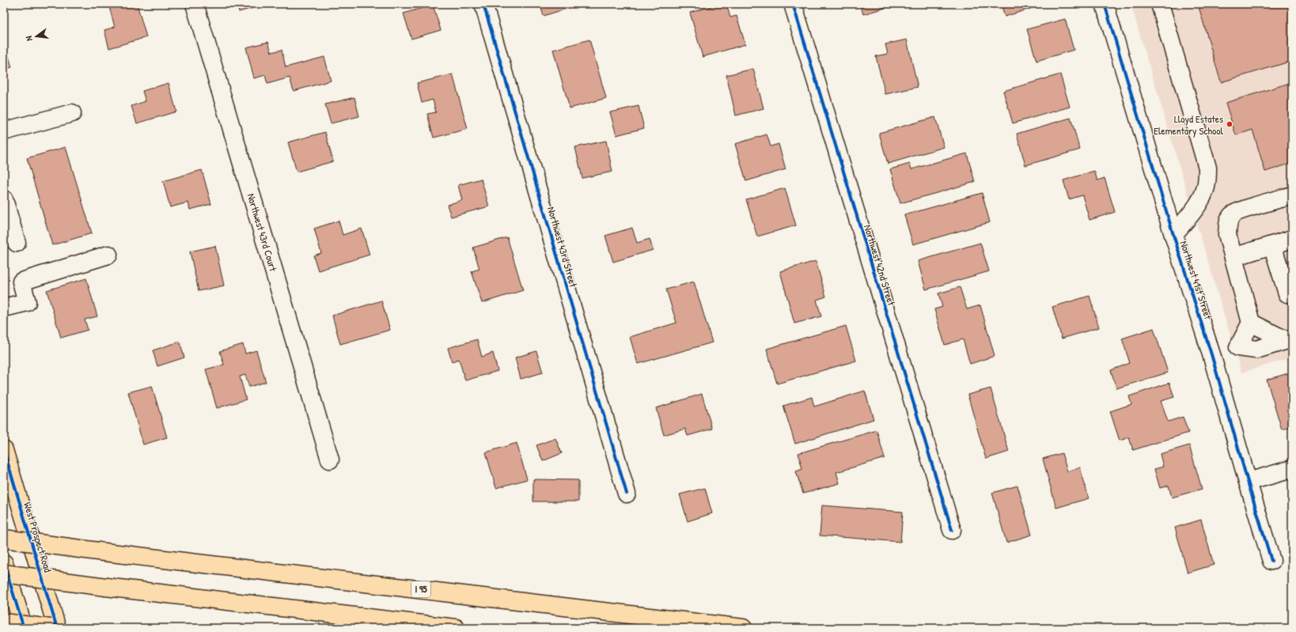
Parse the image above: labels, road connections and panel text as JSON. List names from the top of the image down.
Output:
{
  "streets": {
    "main road": ["West Prospect Road", "I 95"],
    "street": [
      "Northwest 43rd Court",
      "Northwest 43rd Street",
      "Northwest 42nd Street",
      "Northwest 41st Street"
    ]
  },
  "places": ["Lloyd Estates Elementary School"],
  "north": "left"
}
